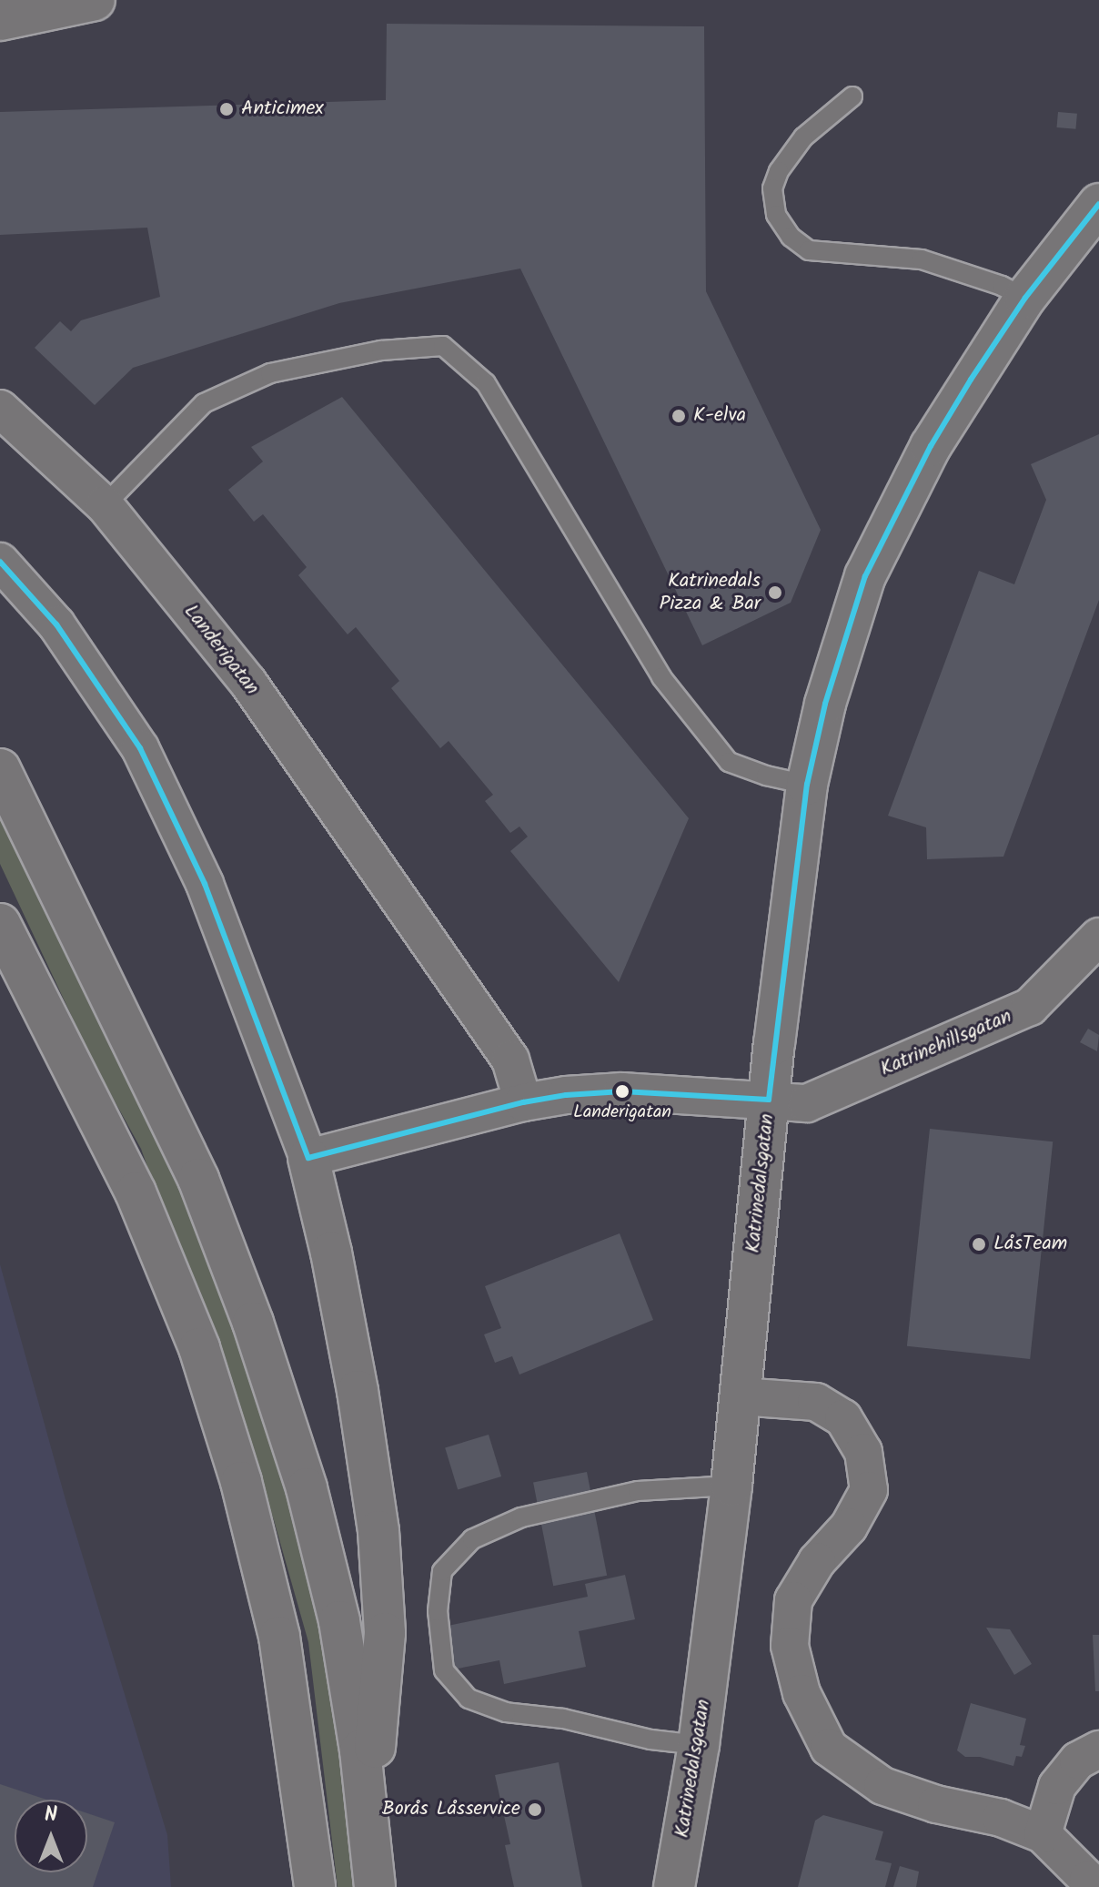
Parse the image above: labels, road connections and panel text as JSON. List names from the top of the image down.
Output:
{
  "streets": {
    "main road": ["Katrinedalsgatan"],
    "street": ["Landerigatan", "Katrinehillsgatan"]
  },
  "crossings": [
    ["Landerigatan", "Katrinehillsgatan"],
    ["Katrinehillsgatan", "Katrinedalsgatan"]
  ],
  "places": [
    "Anticimex",
    "K-elva",
    "Katrinedals Pizza & Bar",
    "Landerigatan",
    "LåsTeam",
    "Borås Låsservice"
  ],
  "north": "top"
}
